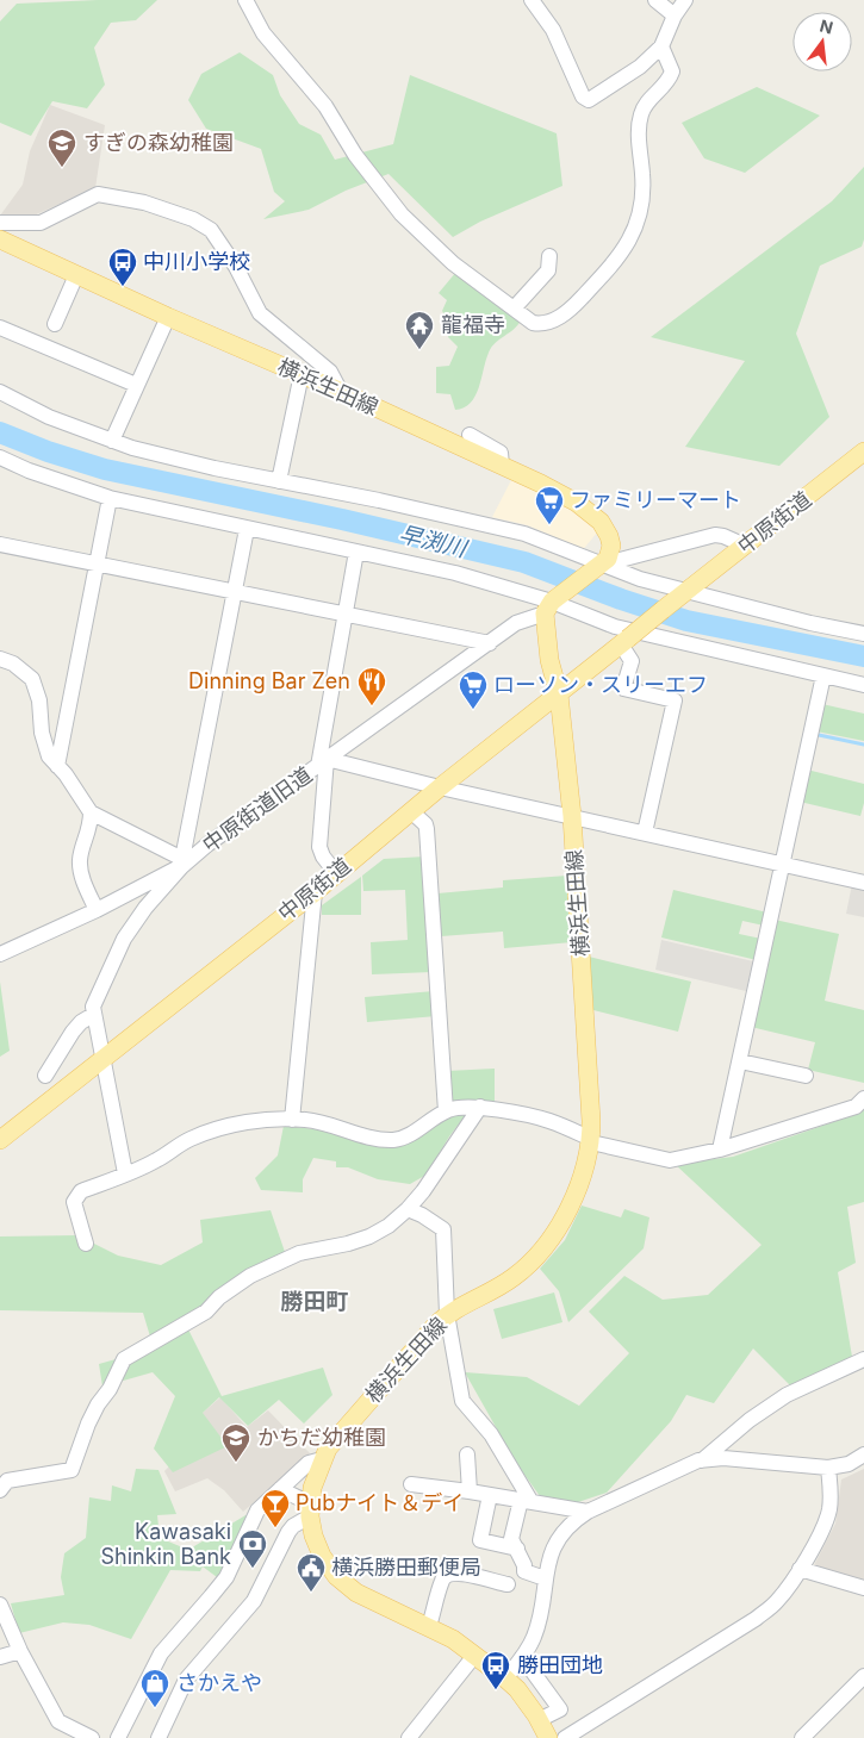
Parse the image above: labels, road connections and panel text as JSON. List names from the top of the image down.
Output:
{
  "streets": {
    "main road": ["横浜生田線", "中原街道"],
    "street": ["中原街道旧道"]
  },
  "crossings": [
    ["横浜生田線", "中原街道"],
    ["横浜生田線", "中原街道旧道"]
  ],
  "districts": ["勝田町"],
  "water": ["早渕川"],
  "places": {
    "school or university": ["すぎの森幼稚園", "かちだ幼稚園"],
    "bus stop": ["中川小学校", "勝田団地"],
    "temple": ["龍福寺"],
    "supermarket": ["ファミリーマート", "ローソン・スリーエフ"],
    "restaurant": ["Dinning Bar Zen"],
    "bar": ["Pubナイト＆デイ"],
    "bank": ["Kawasaki Shinkin Bank"],
    "public building": ["横浜勝田郵便局"],
    "shop": ["さかえや"]
  },
  "north": "top"
}
